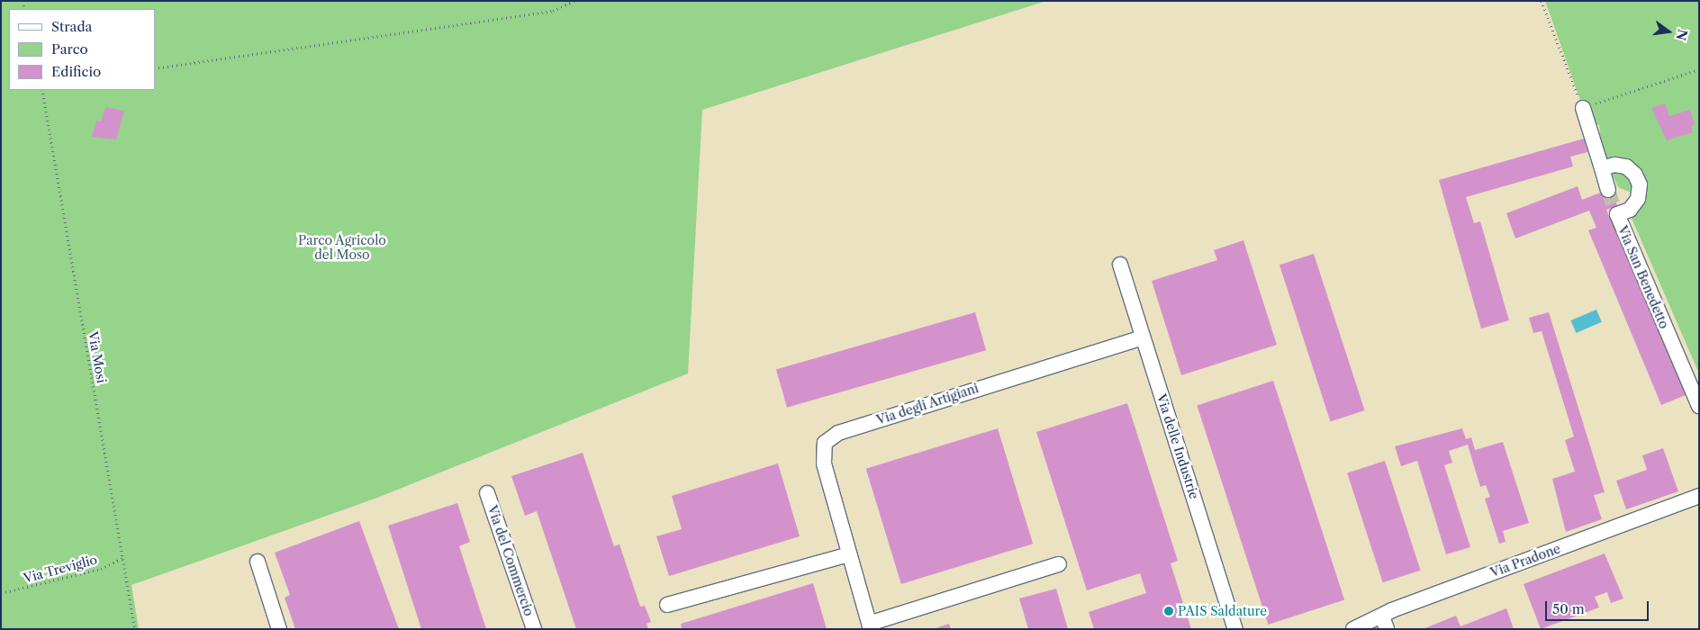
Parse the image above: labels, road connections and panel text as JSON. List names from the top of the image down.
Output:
{
  "streets": {
    "street": [
      "Via San Benedetto",
      "Via degli Artigiani",
      "Via delle Industrie",
      "Via del Commercio",
      "Via Pradone"
    ],
    "path": ["Via Mosi", "Via Treviglio"]
  },
  "crossings": [
    ["Via Mosi", "Via Treviglio"],
    ["Via degli Artigiani", "Via delle Industrie"]
  ],
  "parks": ["Parco Agricolo del Moso"],
  "places": ["PAIS Saldature"],
  "legend": ["Strada", "Parco", "Edificio"],
  "scale_bar": "50 m",
  "north": "right"
}
